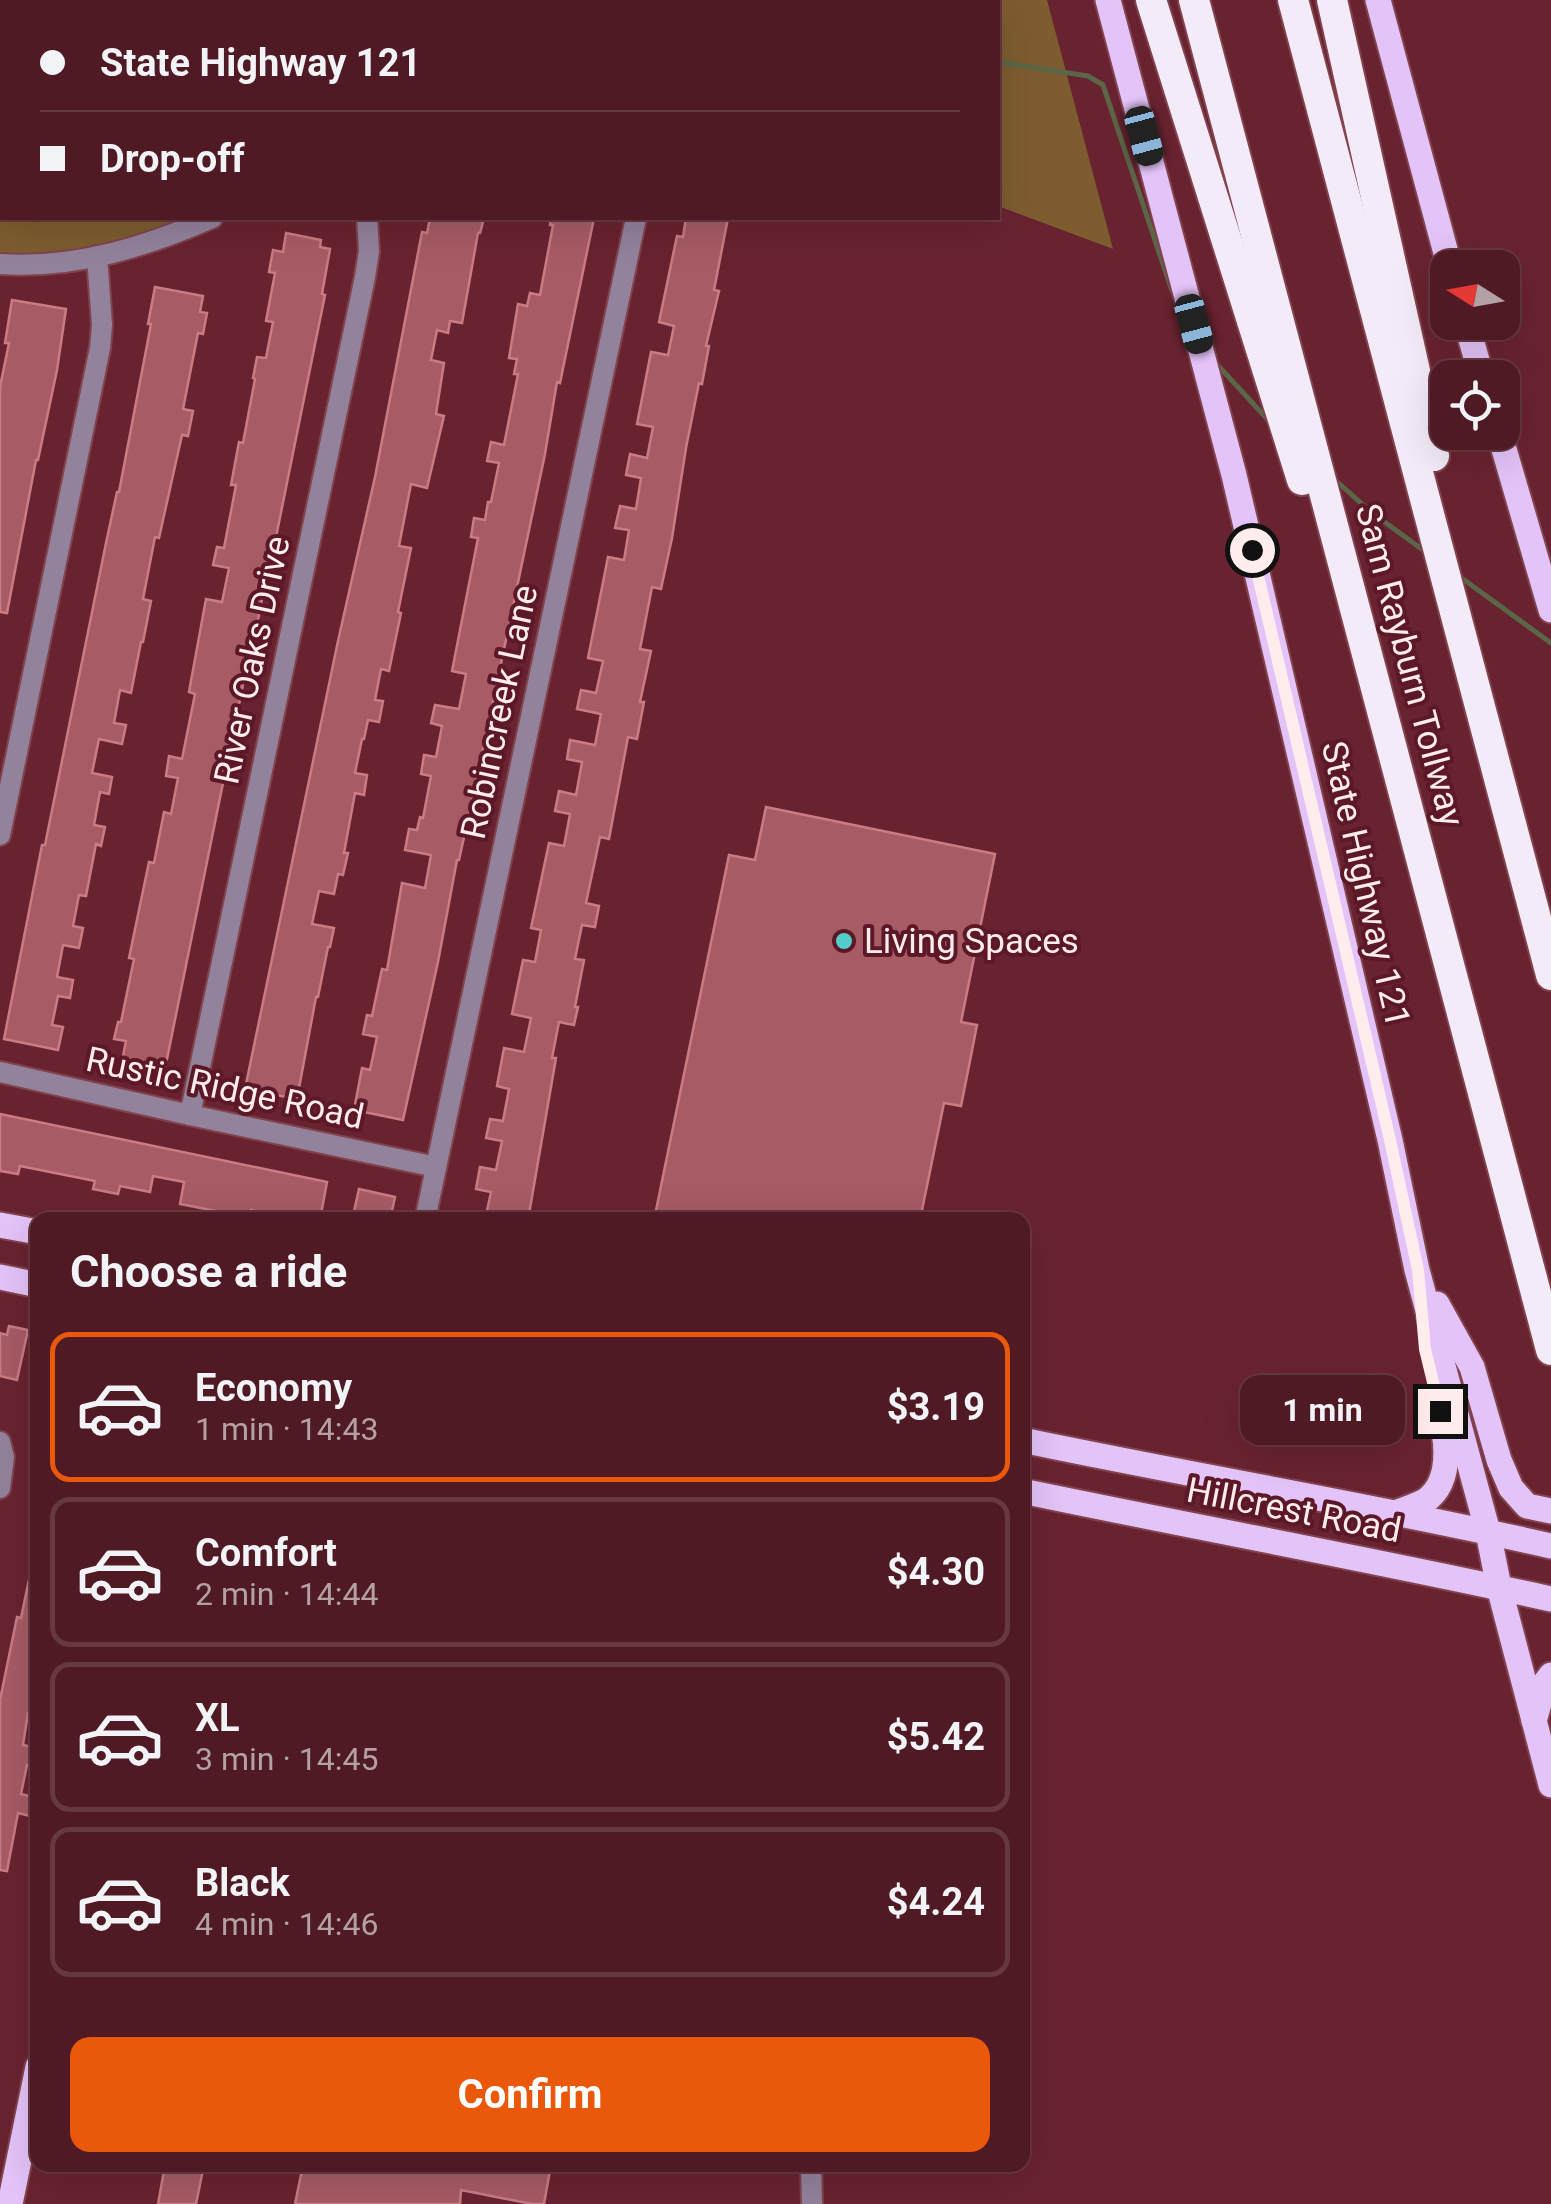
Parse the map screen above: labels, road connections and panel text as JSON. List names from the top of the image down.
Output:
{
  "streets": {
    "highway": ["Sam Rayburn Tollway"],
    "main road": ["State Highway 121", "Hillcrest Road"],
    "street": ["River Oaks Drive", "Robincreek Lane", "Rustic Ridge Road"]
  },
  "crossings": [
    ["River Oaks Drive", "Rustic Ridge Road"],
    ["Robincreek Lane", "Rustic Ridge Road"],
    ["State Highway 121", "Hillcrest Road"]
  ],
  "places": ["Living Spaces"],
  "north": "left",
  "page": {
    "banner": ["State Highway 121", "Drop-off"],
    "heading": "Choose a ride",
    "list": [
      {
        "name": "Economy",
        "note": "1 min · 14:43",
        "value": "$3.19"
      },
      {
        "name": "Comfort",
        "note": "2 min · 14:44",
        "value": "$4.30"
      },
      {
        "name": "XL",
        "note": "3 min · 14:45",
        "value": "$5.42"
      },
      {
        "name": "Black",
        "note": "4 min · 14:46",
        "value": "$4.24"
      }
    ],
    "bubble": "1 min",
    "buttons": "Confirm"
  }
}
